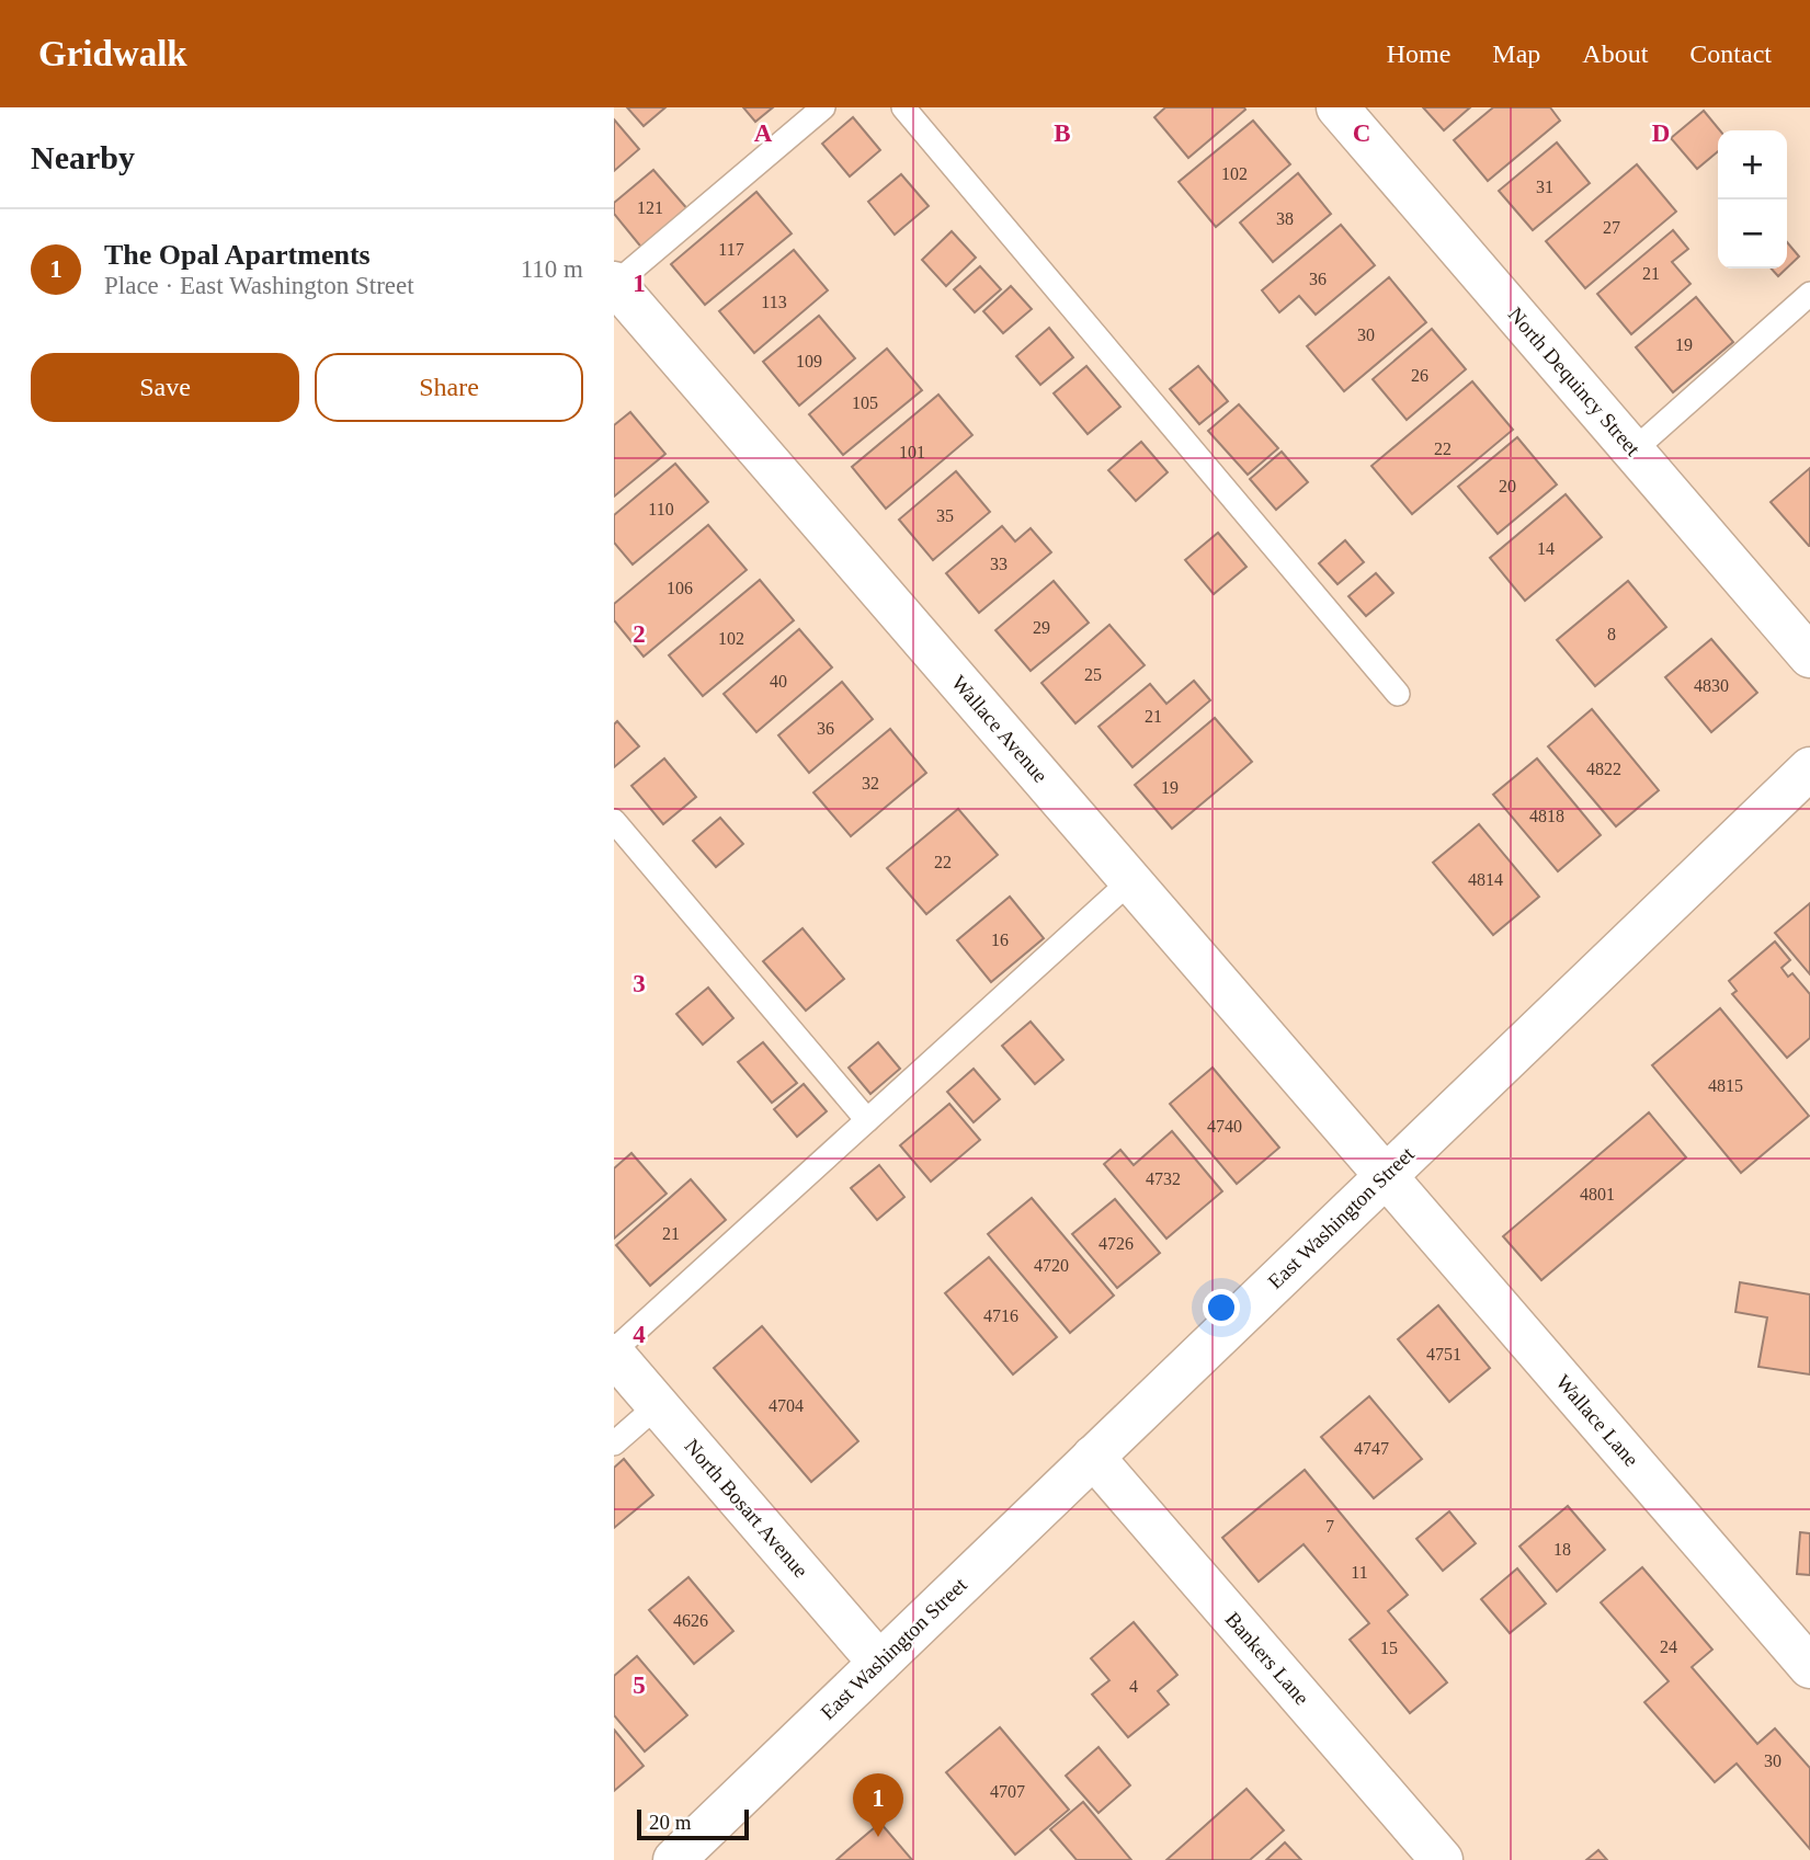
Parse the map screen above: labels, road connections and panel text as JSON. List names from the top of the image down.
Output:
{
  "streets": {
    "street": [
      "North Dequincy Street",
      "Wallace Avenue",
      "East Washington Street",
      "Wallace Lane",
      "North Bosart Avenue",
      "Bankers Lane"
    ]
  },
  "crossings": [
    ["Wallace Avenue", "East Washington Street"],
    ["Wallace Avenue", "Wallace Lane"],
    ["East Washington Street", "Wallace Lane"],
    ["East Washington Street", "North Bosart Avenue"],
    ["East Washington Street", "Bankers Lane"]
  ],
  "house_numbers": [
    "102",
    "31",
    "121",
    "38",
    "27",
    "117",
    "21",
    "36",
    "113",
    "30",
    "19",
    "109",
    "26",
    "105",
    "22",
    "101",
    "20",
    "110",
    "35",
    "14",
    "33",
    "106",
    "29",
    "8",
    "102",
    "25",
    "40",
    "4830",
    "21",
    "36",
    "4822",
    "32",
    "19",
    "4818",
    "22",
    "4814",
    "16",
    "4815",
    "4740",
    "4732",
    "4801",
    "21",
    "4726",
    "4720",
    "4716",
    "4751",
    "4704",
    "4747",
    "7",
    "18",
    "11",
    "4626",
    "24",
    "15",
    "4",
    "30",
    "4707"
  ],
  "scale_bar": "20 m",
  "page": {
    "header": "Gridwalk",
    "nav": [
      "Home",
      "Map",
      "About",
      "Contact"
    ],
    "heading": "Nearby",
    "map_buttons": ["+", "−"],
    "list": [
      {
        "mark": "1",
        "name": "The Opal Apartments",
        "note": "Place · East Washington Street",
        "value": "110 m"
      }
    ],
    "buttons": ["Save", "Share"],
    "pins": "1",
    "scale": "20 m"
  },
  "grid": {
    "columns": [
      "A",
      "B",
      "C",
      "D"
    ],
    "rows": [
      "1",
      "2",
      "3",
      "4",
      "5"
    ]
  }
}
